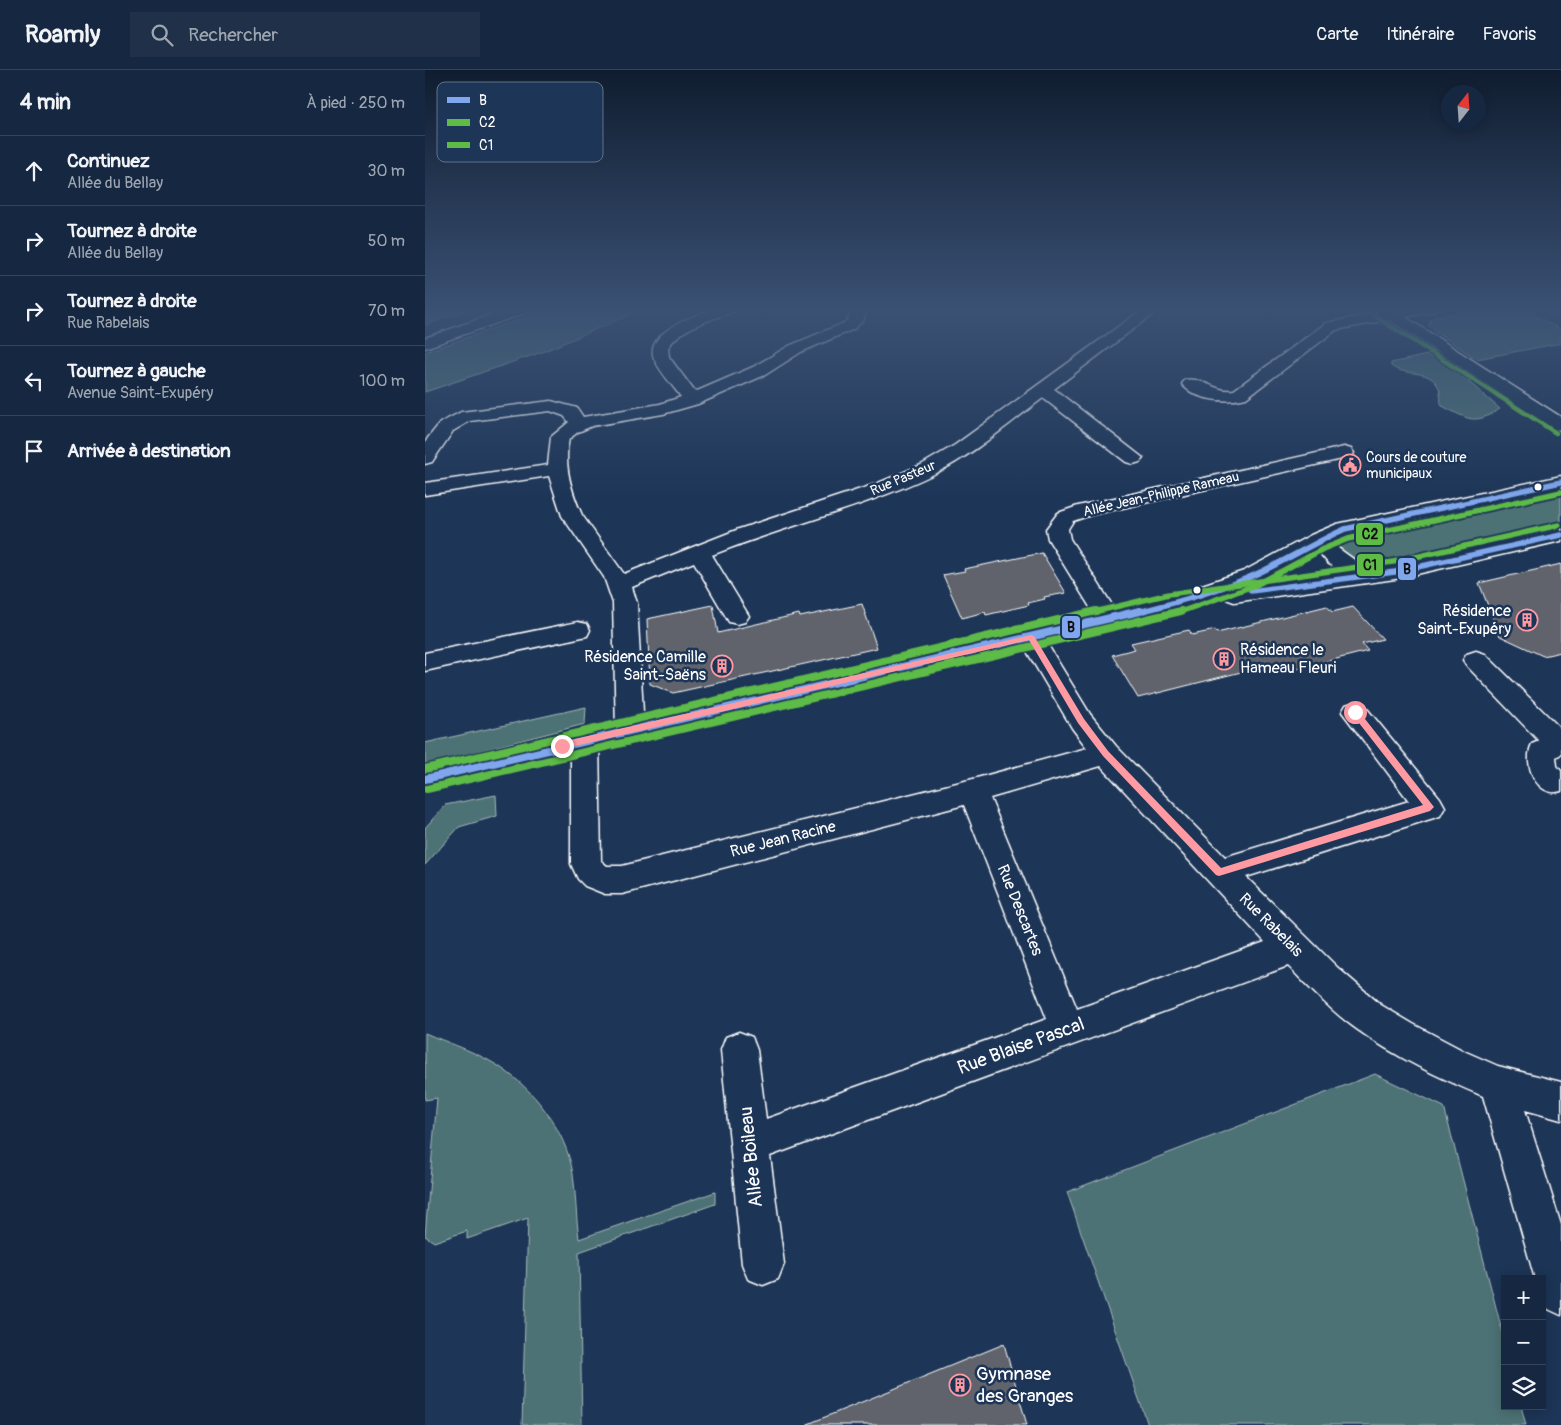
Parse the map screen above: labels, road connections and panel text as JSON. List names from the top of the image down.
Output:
{
  "streets": {
    "street": [
      "Rue Pasteur",
      "Allée Jean-Philippe Rameau",
      "Rue Jean Racine",
      "Rue Descartes",
      "Rue Rabelais",
      "Rue Blaise Pascal",
      "Allée Boileau"
    ]
  },
  "crossings": [
    ["Rue Jean Racine", "Rue Descartes"],
    ["Rue Jean Racine", "Rue Rabelais"],
    ["Rue Descartes", "Rue Blaise Pascal"],
    ["Rue Rabelais", "Rue Blaise Pascal"],
    ["Rue Blaise Pascal", "Allée Boileau"]
  ],
  "places": {
    "public building": ["Cours de couture municipaux"],
    "building": [
      "Résidence Saint-Exupéry",
      "Résidence le Hameau Fleuri",
      "Résidence Camille Saint-Saëns",
      "Gymnase des Granges"
    ]
  },
  "lines": ["transit line C2", "transit line B", "transit line C1"],
  "legend": ["B", "C2", "C1"],
  "north": "top",
  "page": {
    "header": "Roamly",
    "search": "Rechercher",
    "nav": ["Carte", "Itinéraire", "Favoris"],
    "heading": ["4 min", "À pied · 250 m"],
    "list": [
      ["Continuez", "Allée du Bellay", "30 m"],
      ["Tournez à droite", "Allée du Bellay", "50 m"],
      ["Tournez à droite", "Rue Rabelais", "70 m"],
      ["Tournez à gauche", "Avenue Saint-Exupéry", "100 m"],
      "Arrivée à destination"
    ],
    "map_buttons": ["+", "−"]
  }
}
